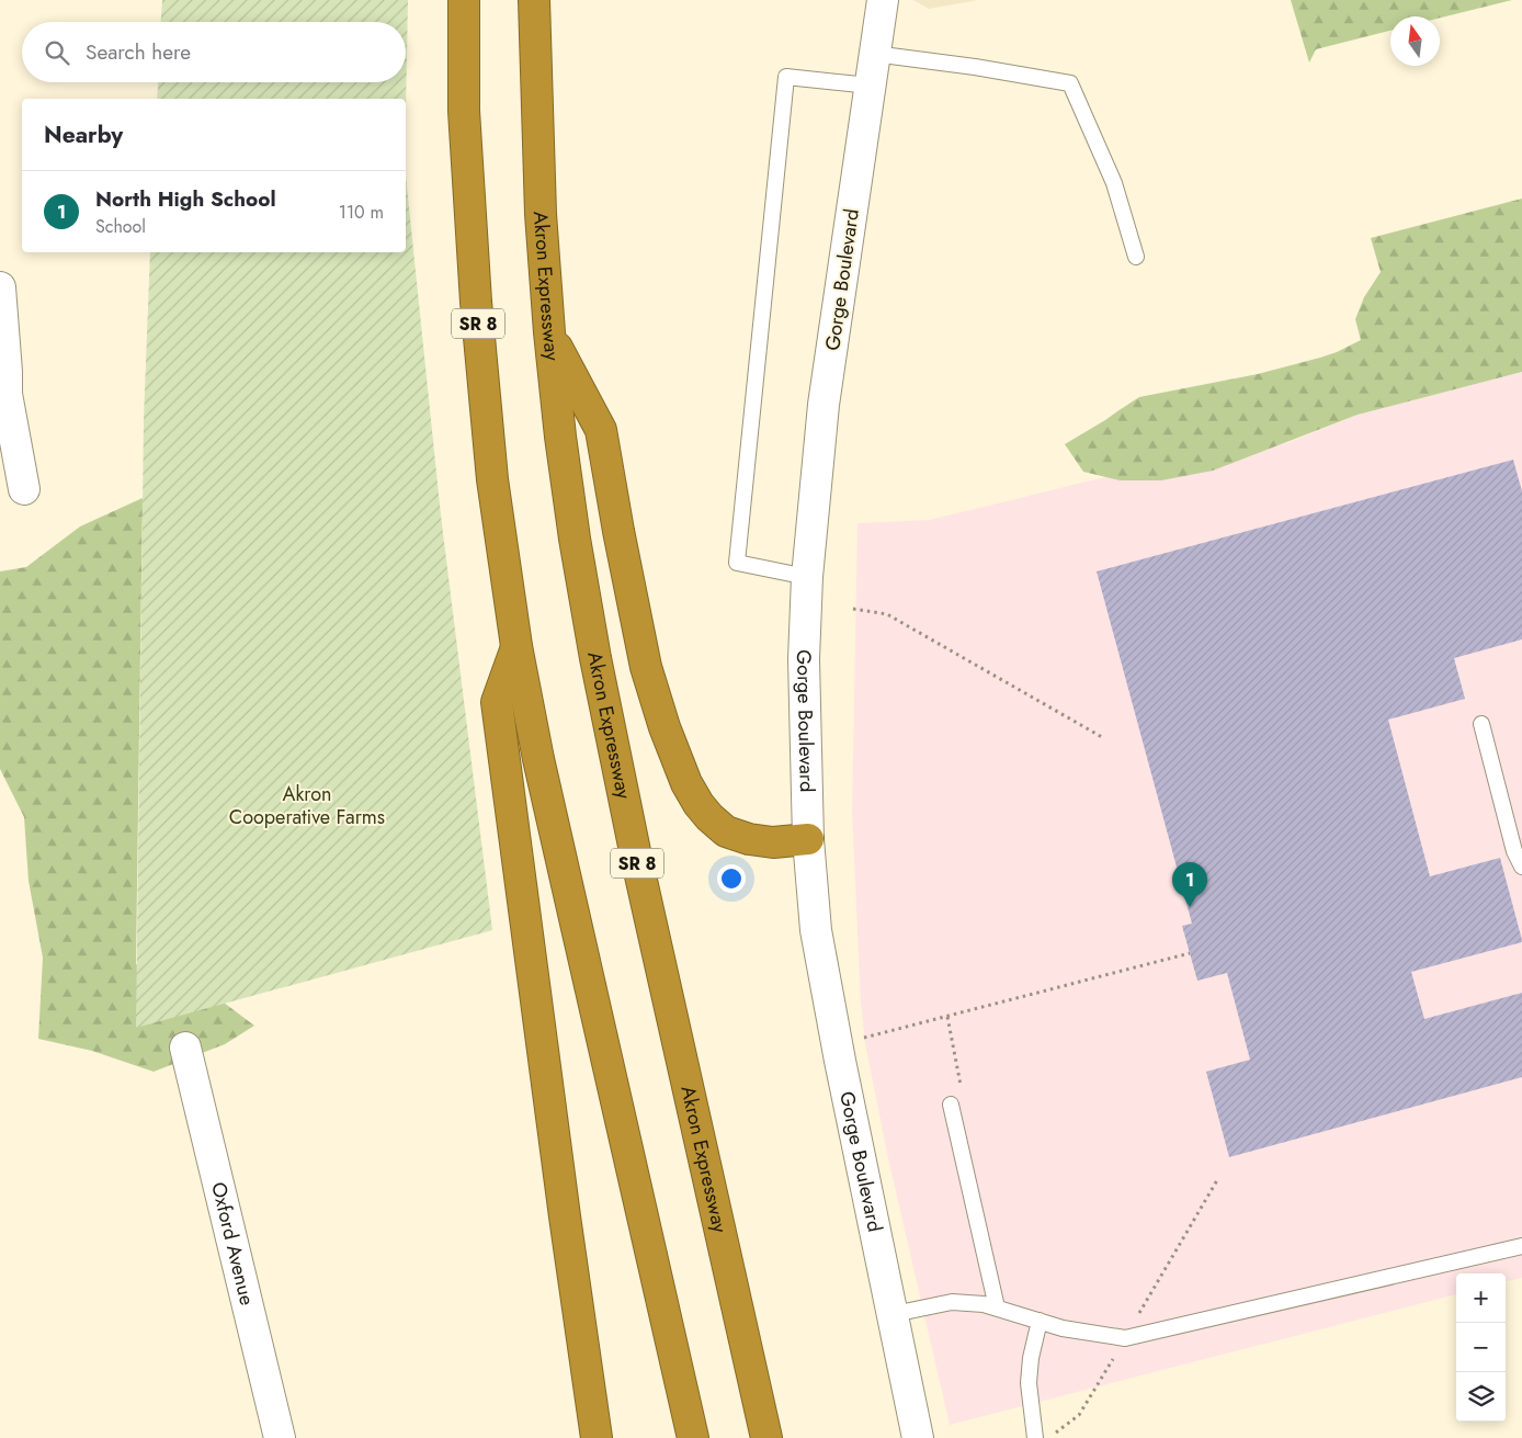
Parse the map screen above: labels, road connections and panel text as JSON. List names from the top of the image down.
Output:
{
  "streets": {
    "highway": ["Akron Expressway", "SR 8"],
    "street": ["Gorge Boulevard", "Oxford Avenue"]
  },
  "parks": ["Akron Cooperative Farms"],
  "north": "top",
  "page": {
    "search": "Search here",
    "heading": "Nearby",
    "list": [
      {
        "mark": "1",
        "name": "North High School",
        "note": "School",
        "value": "110 m"
      }
    ],
    "pins": "1",
    "map_buttons": ["+", "−"]
  }
}
